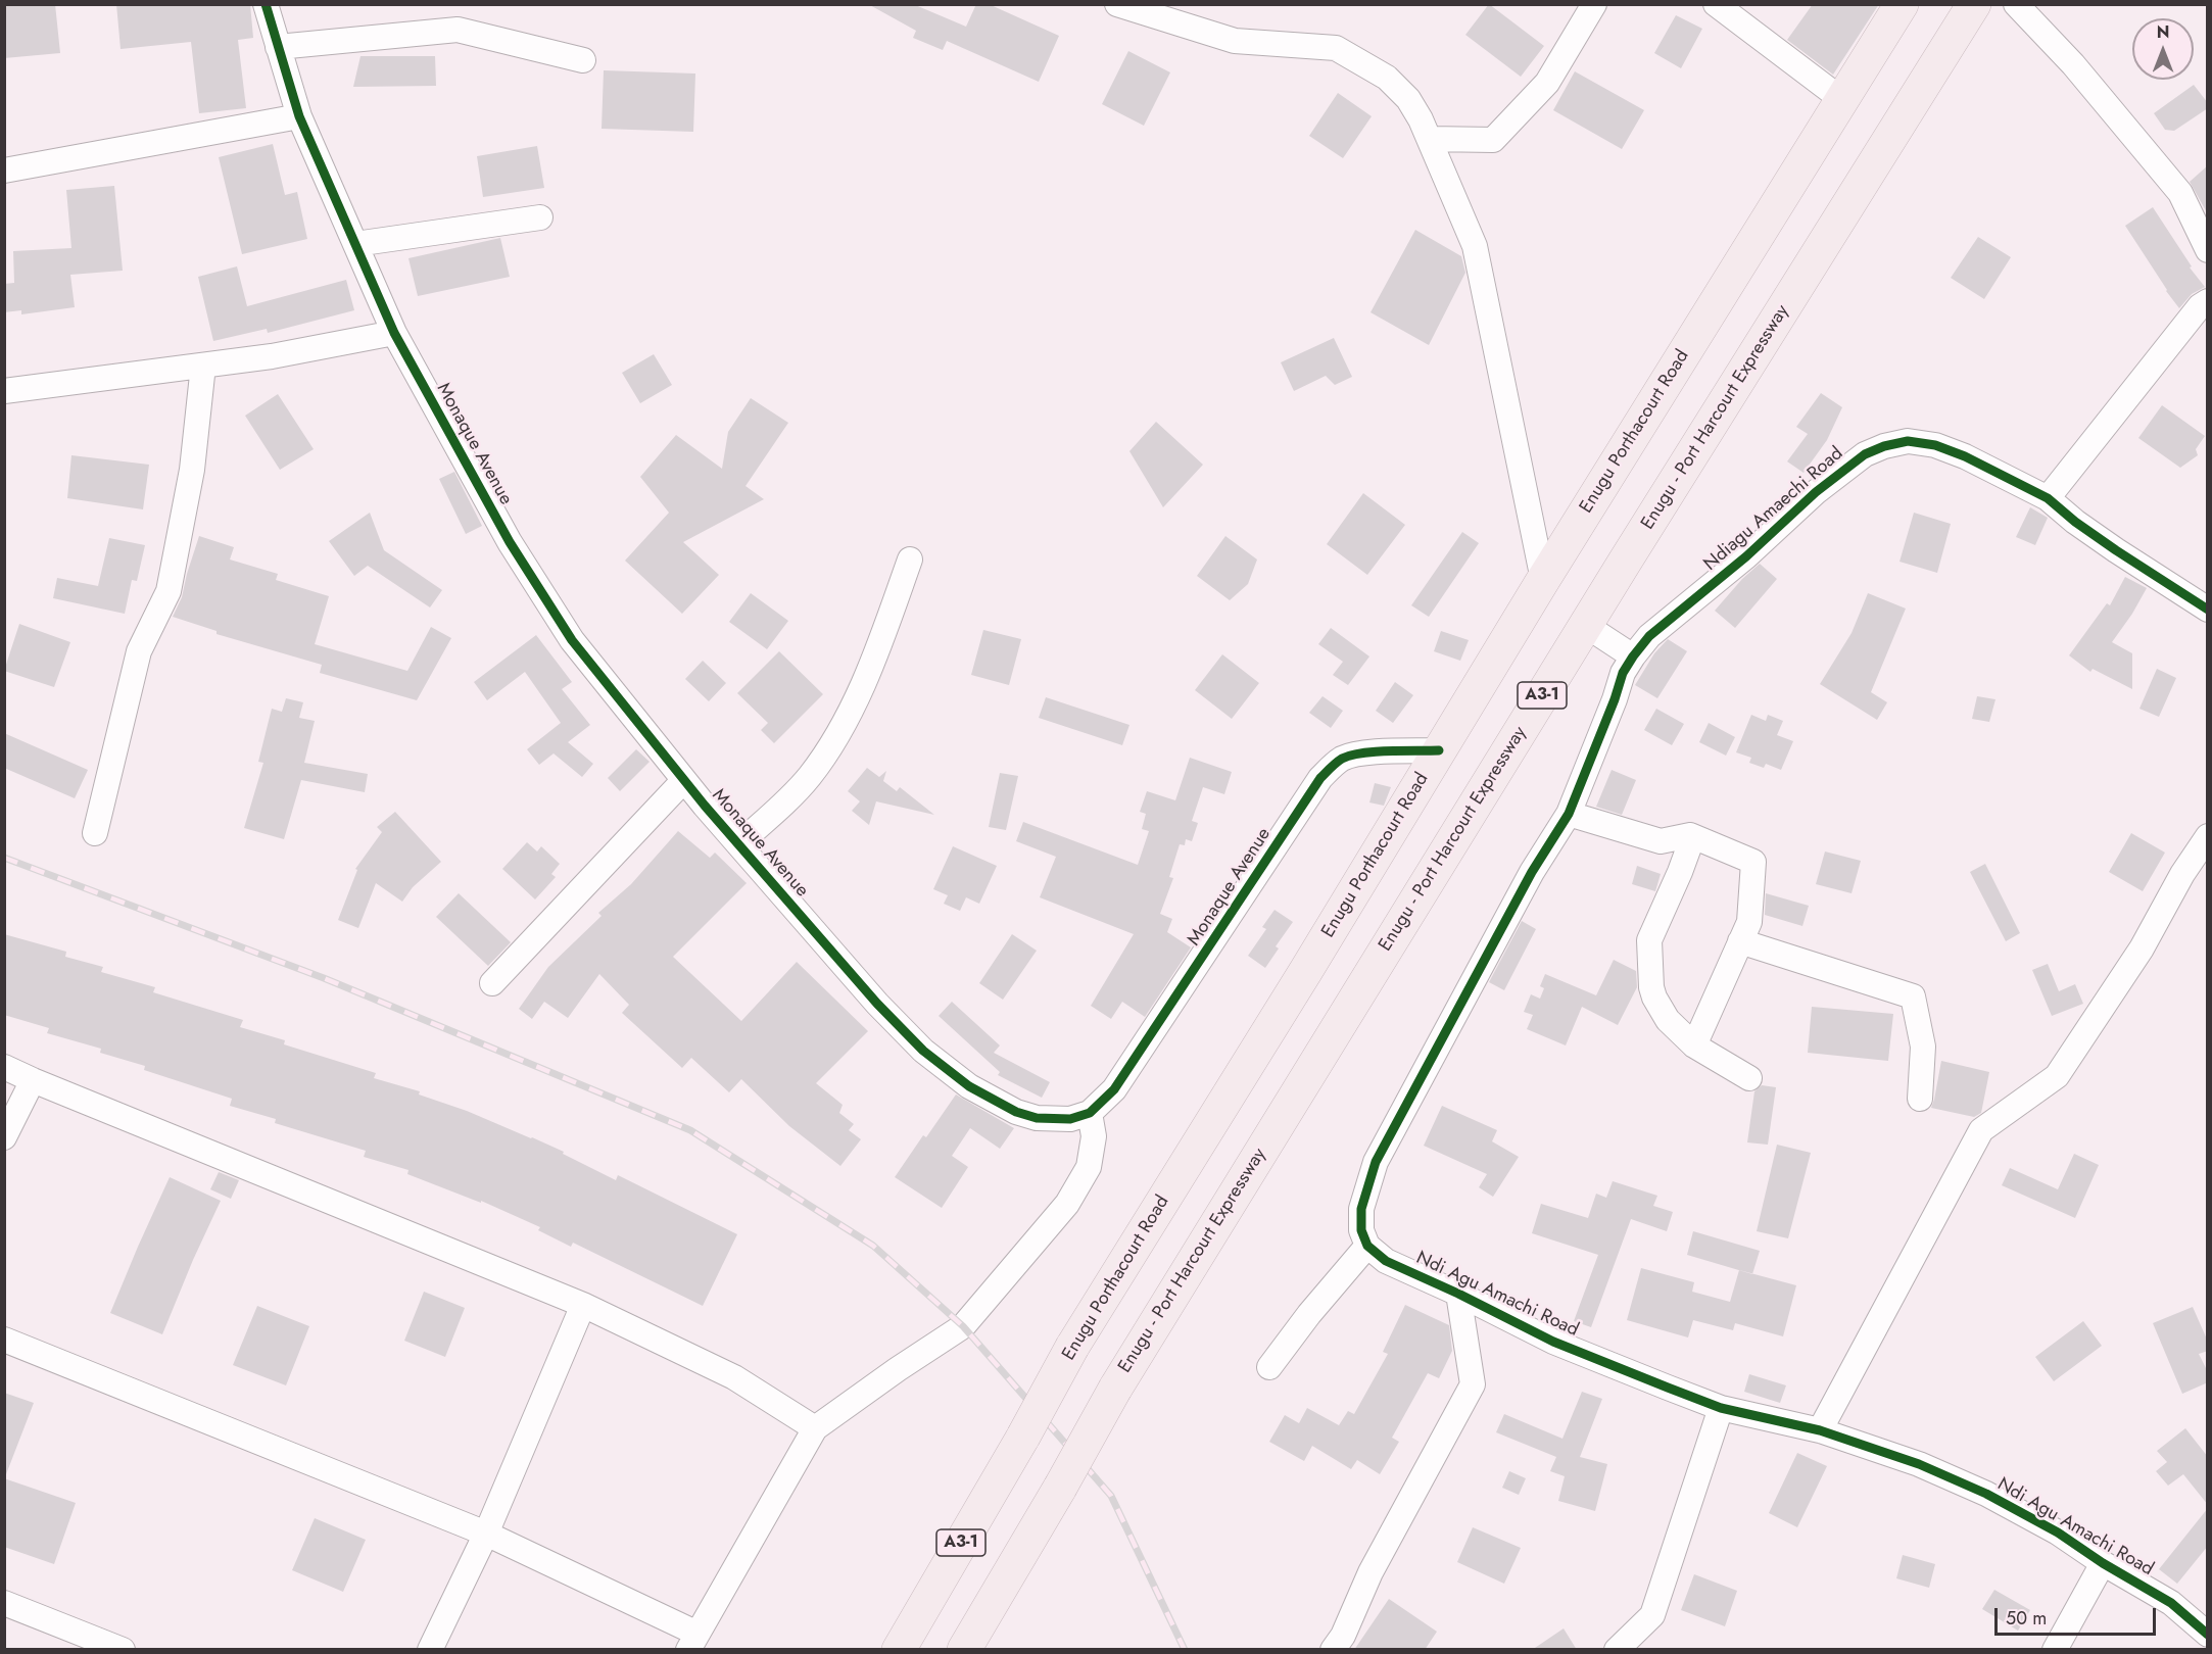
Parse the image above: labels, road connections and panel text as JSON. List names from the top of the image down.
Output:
{
  "streets": {
    "highway": ["Enugu - Port Harcourt Expressway", "Enugu Porthacourt Road", "A3-1"],
    "street": ["Monaque Avenue", "Ndiagu Amaechi Road", "Ndi Agu Amachi Road"]
  },
  "crossings": [
    ["Enugu Porthacourt Road", "Monaque Avenue"]
  ],
  "scale_bar": "50 m",
  "north": "top"
}
